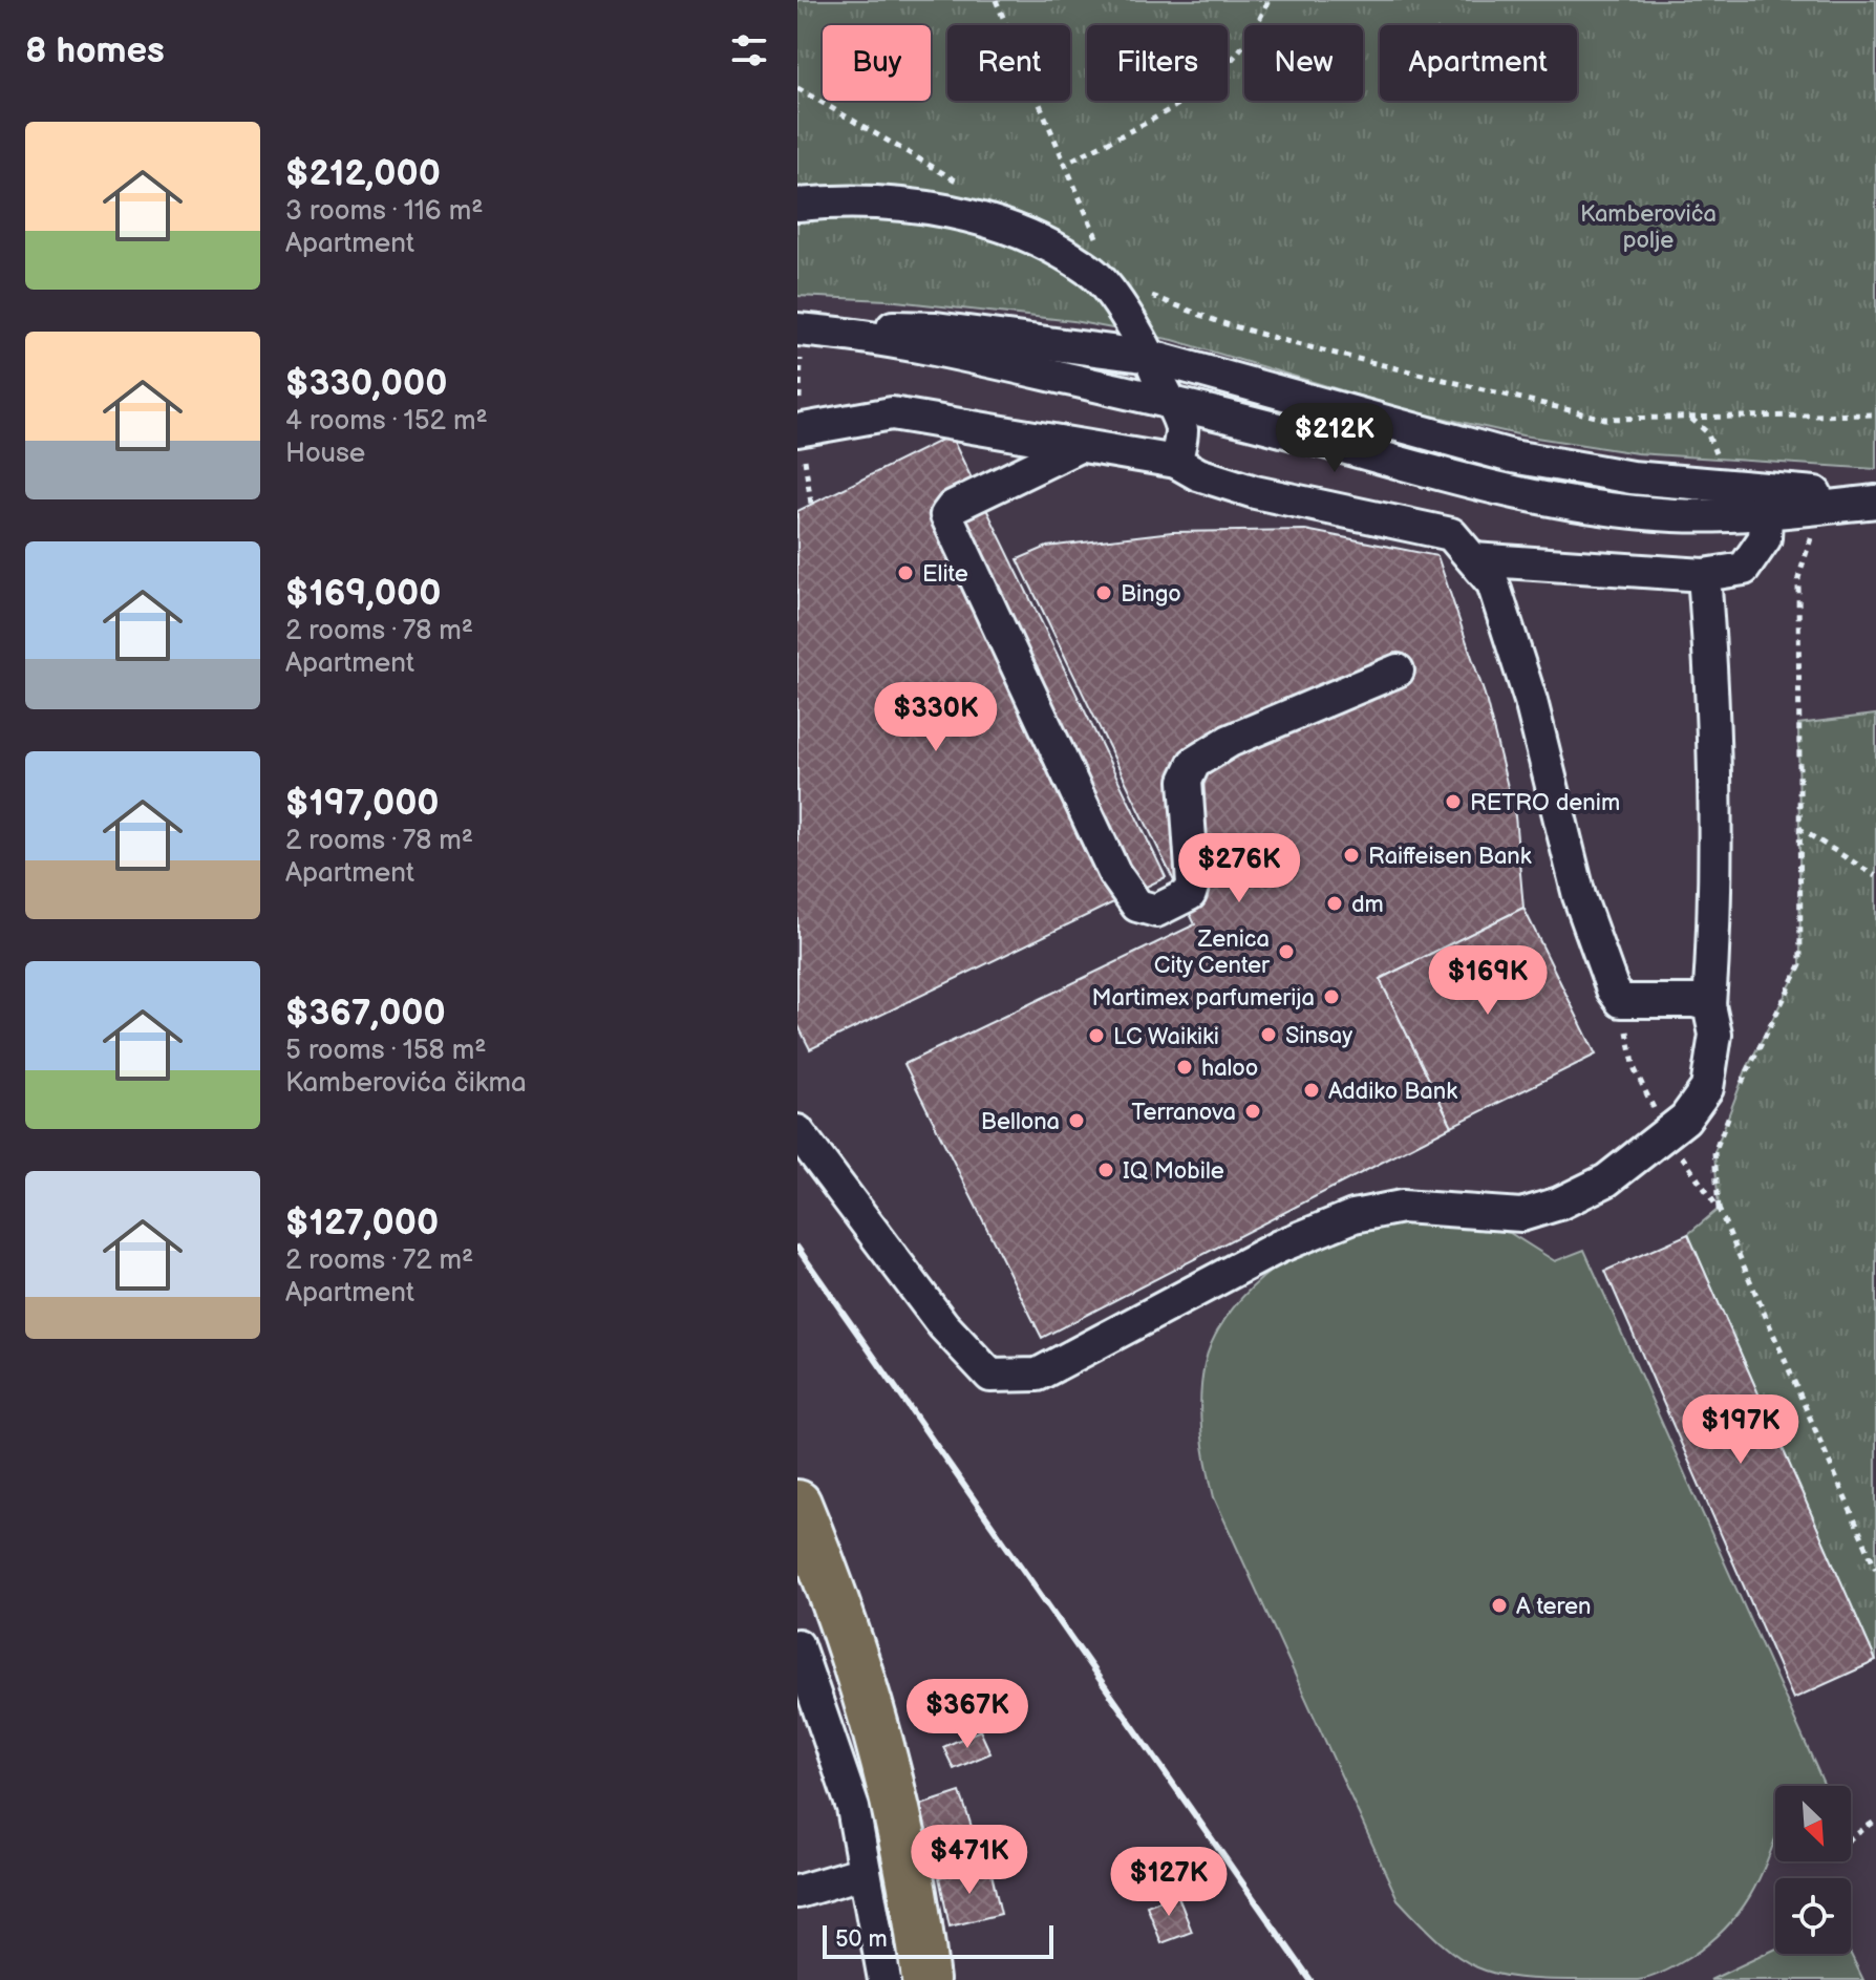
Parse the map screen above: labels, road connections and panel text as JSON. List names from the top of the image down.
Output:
{
  "parks": ["Kamberovića polje"],
  "places": [
    "Elite",
    "Bingo",
    "RETRO denim",
    "Raiffeisen Bank",
    "dm",
    "Zenica City Center",
    "Martimex parfumerija",
    "Sinsay",
    "LC Waikiki",
    "haloo",
    "Addiko Bank",
    "Terranova",
    "Bellona",
    "IQ Mobile",
    "A teren"
  ],
  "scale_bar": "50 m",
  "north": "bottom right",
  "page": {
    "heading": "8 homes",
    "chip": [
      "Buy",
      "Rent",
      "Filters",
      "New",
      "Apartment"
    ],
    "list": [
      {
        "name": "$212,000",
        "note": "3 rooms · 116 m² · Apartment"
      },
      {
        "name": "$330,000",
        "note": "4 rooms · 152 m² · House"
      },
      {
        "name": "$169,000",
        "note": "2 rooms · 78 m² · Apartment"
      },
      {
        "name": "$197,000",
        "note": "2 rooms · 78 m² · Apartment"
      },
      {
        "name": "$367,000",
        "note": "5 rooms · 158 m² · Kamberovića čikma"
      },
      {
        "name": "$127,000",
        "note": "2 rooms · 72 m² · Apartment"
      }
    ],
    "price": [
      "$212K",
      "$330K",
      "$276K",
      "$169K",
      "$197K",
      "$367K",
      "$471K",
      "$127K"
    ],
    "scale": "50 m"
  }
}
